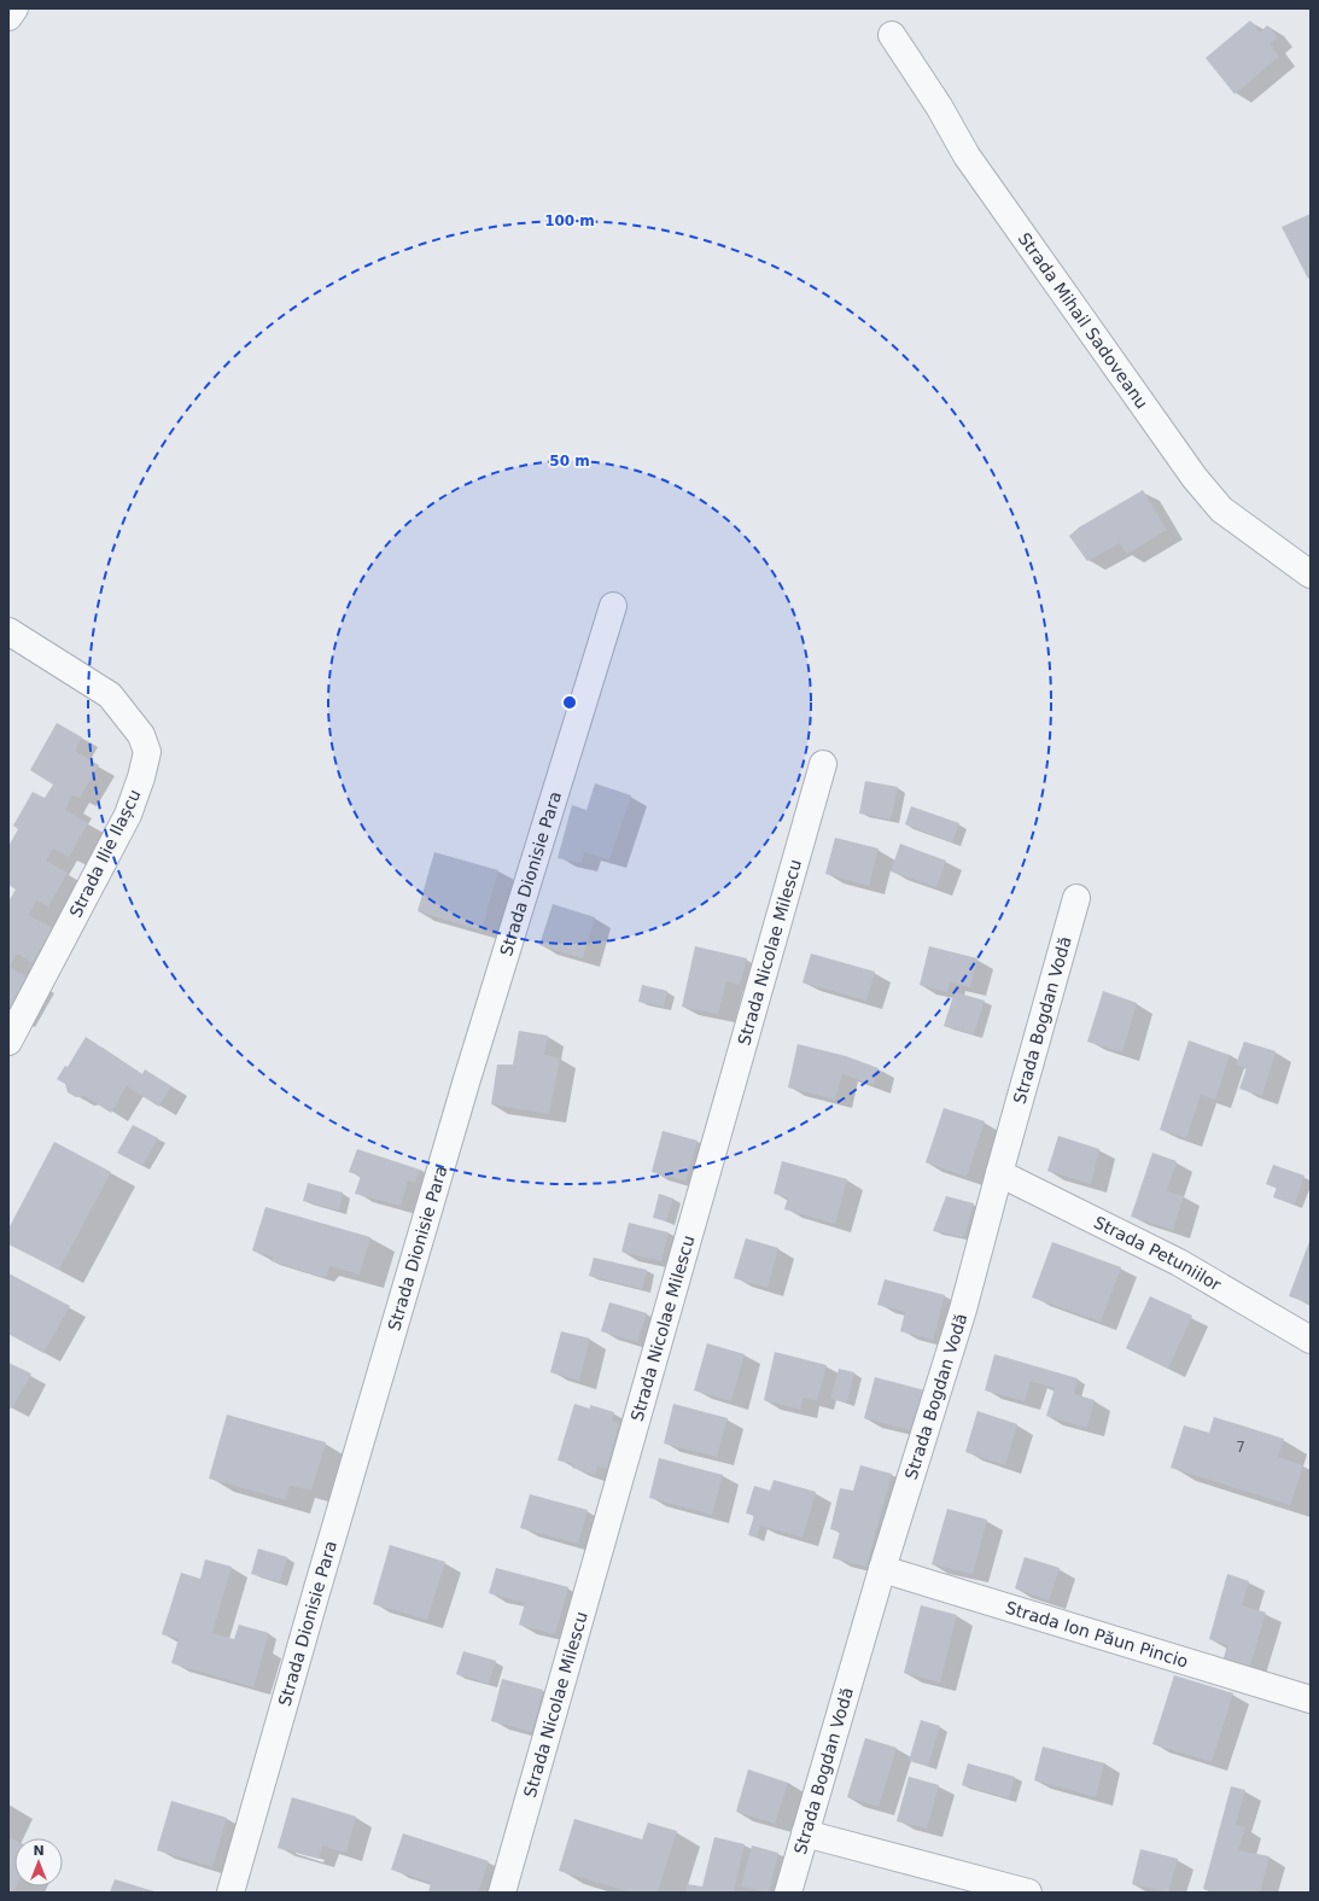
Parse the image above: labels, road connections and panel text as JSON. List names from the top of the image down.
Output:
{
  "streets": {
    "street": [
      "Strada Mihail Sadoveanu",
      "Strada Ilie Ilașcu",
      "Strada Dionisie Para",
      "Strada Nicolae Milescu",
      "Strada Bogdan Vodă",
      "Strada Petuniilor",
      "Strada Ion Păun Pincio"
    ]
  },
  "crossings": [
    ["Strada Bogdan Vodă", "Strada Petuniilor"],
    ["Strada Bogdan Vodă", "Strada Ion Păun Pincio"]
  ],
  "house_numbers": ["7"],
  "north": "top",
  "rings": ["100 m", "50 m"]
}
